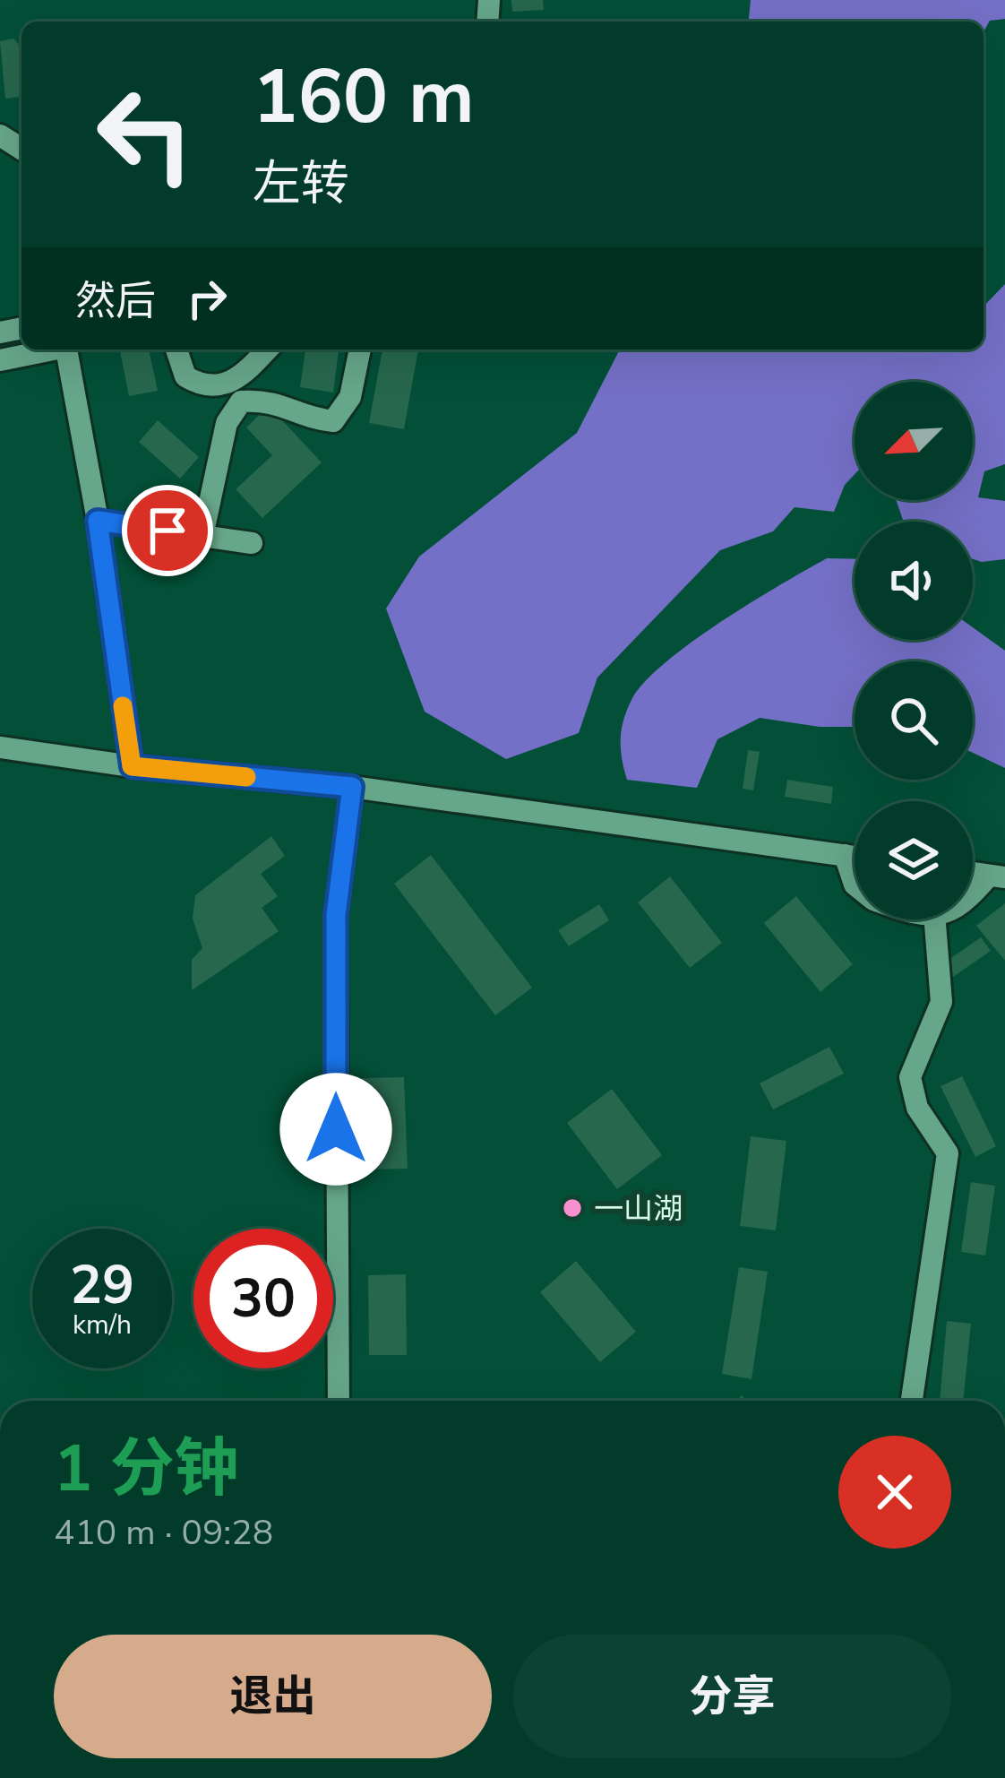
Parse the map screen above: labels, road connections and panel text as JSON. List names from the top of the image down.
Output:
{
  "places": ["一山湖"],
  "north": "bottom left",
  "page": {
    "turn": ["160 m", "左转"],
    "then": "然后",
    "speed": "29 km/h",
    "limit": "30",
    "heading": ["1 分钟", "410 m · 09:28"],
    "buttons": ["退出", "分享"]
  }
}
